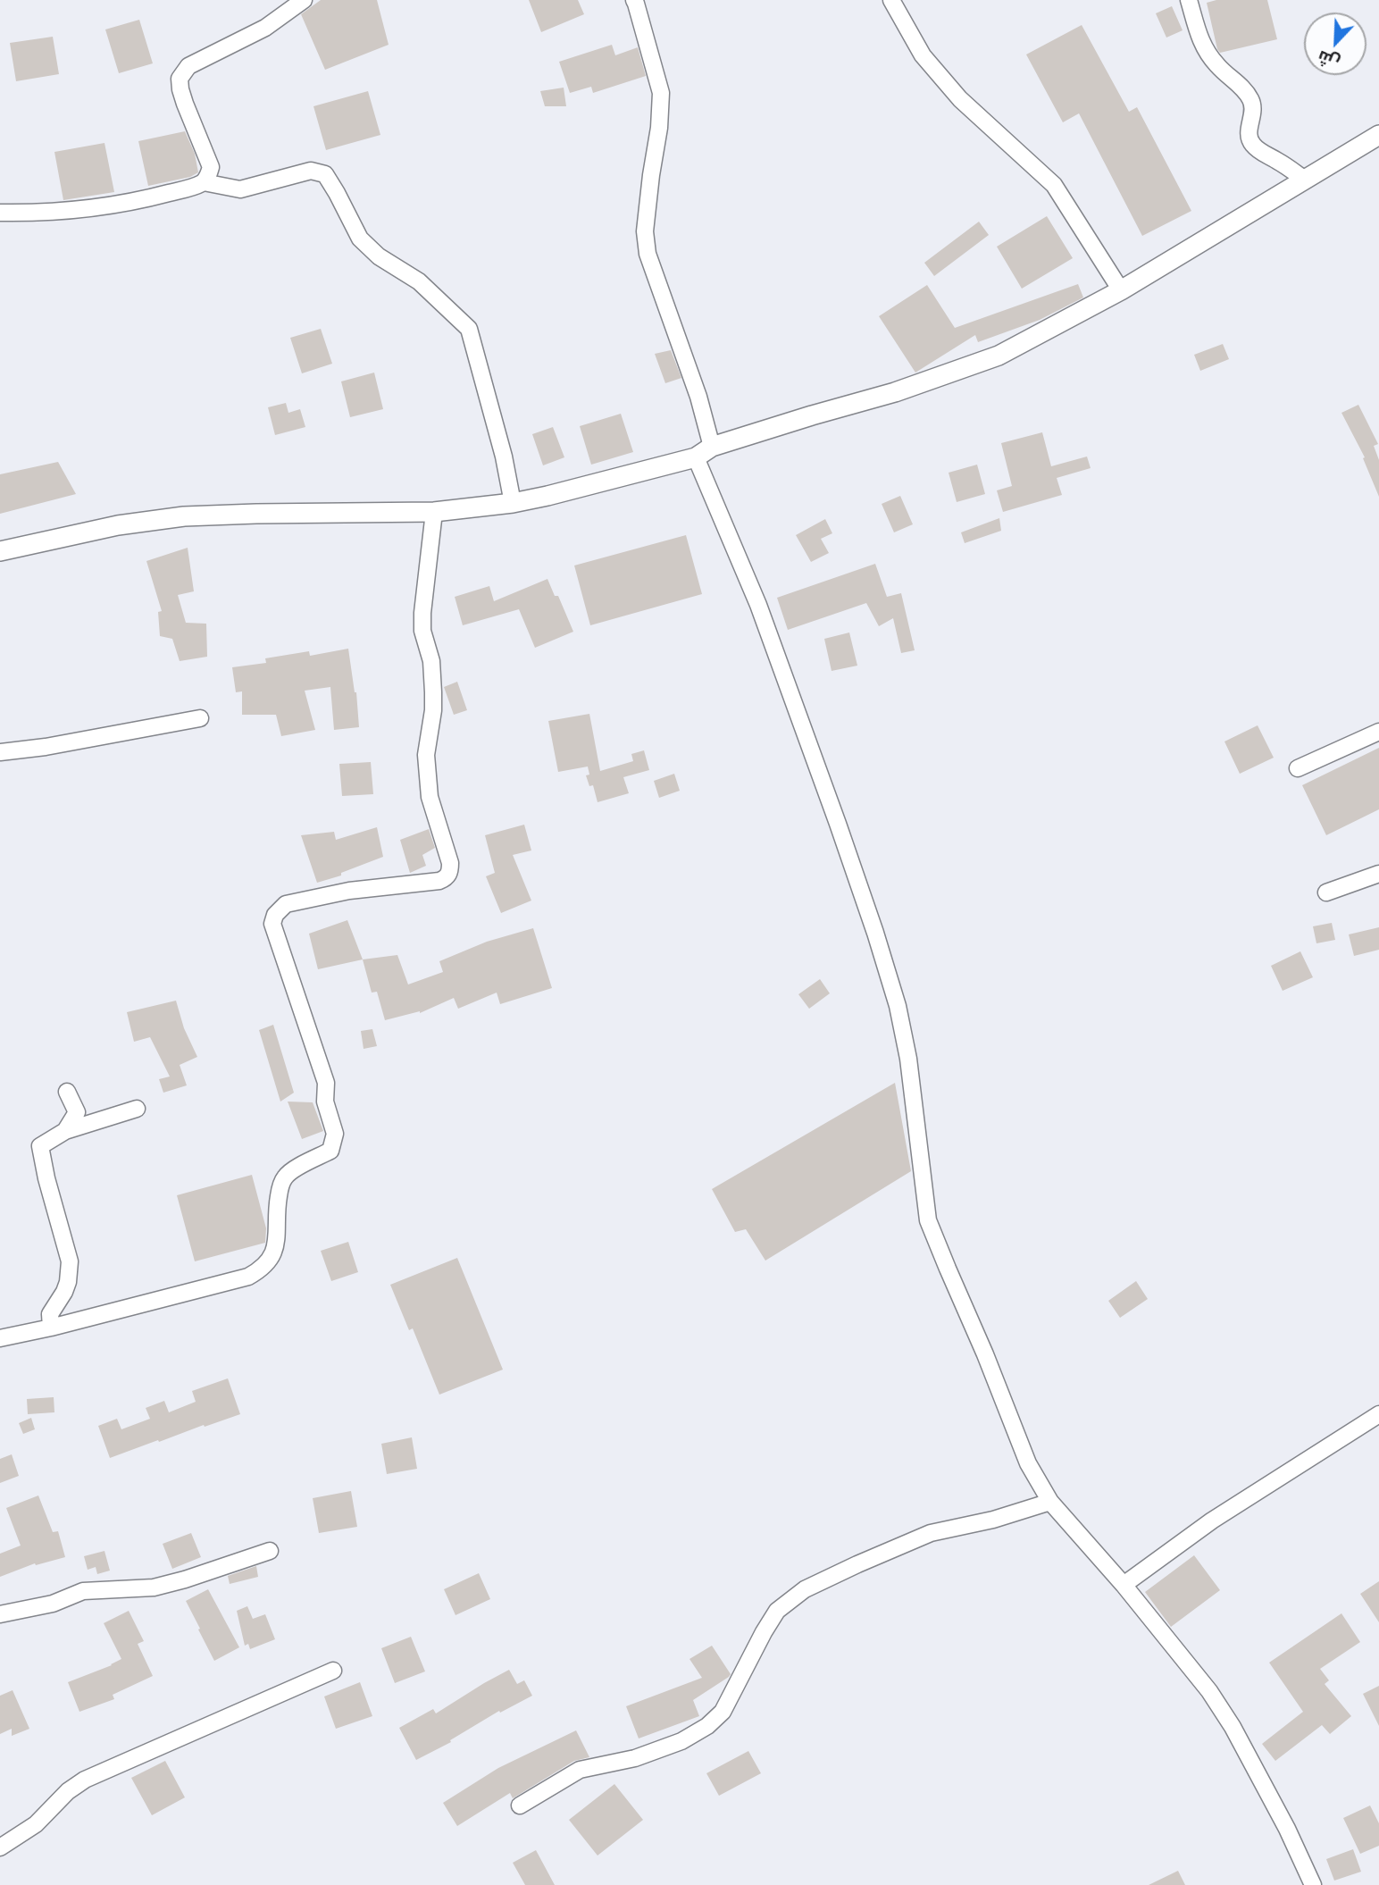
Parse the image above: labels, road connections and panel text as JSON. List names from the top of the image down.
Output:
{
  "north": "bottom left"
}
